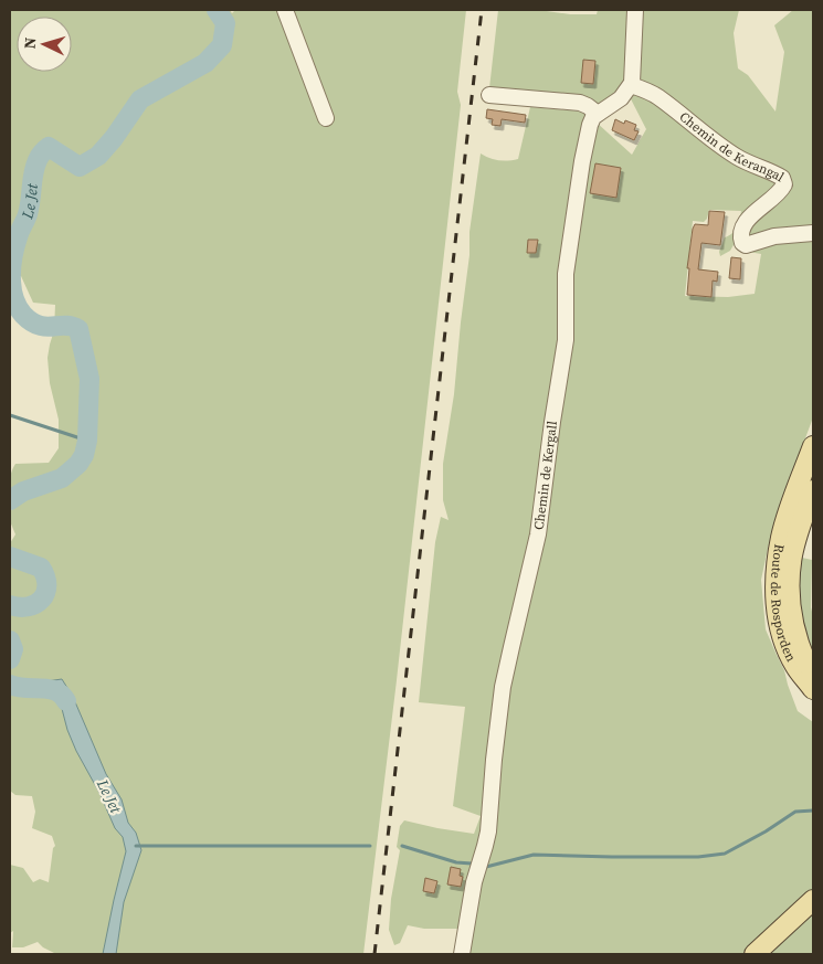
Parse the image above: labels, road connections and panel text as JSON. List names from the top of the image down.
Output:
{
  "streets": {
    "main road": ["Route de Rosporden"],
    "street": ["Chemin de Kerangal", "Chemin de Kergall"]
  },
  "water": ["Le Jet"],
  "north": "left"
}
